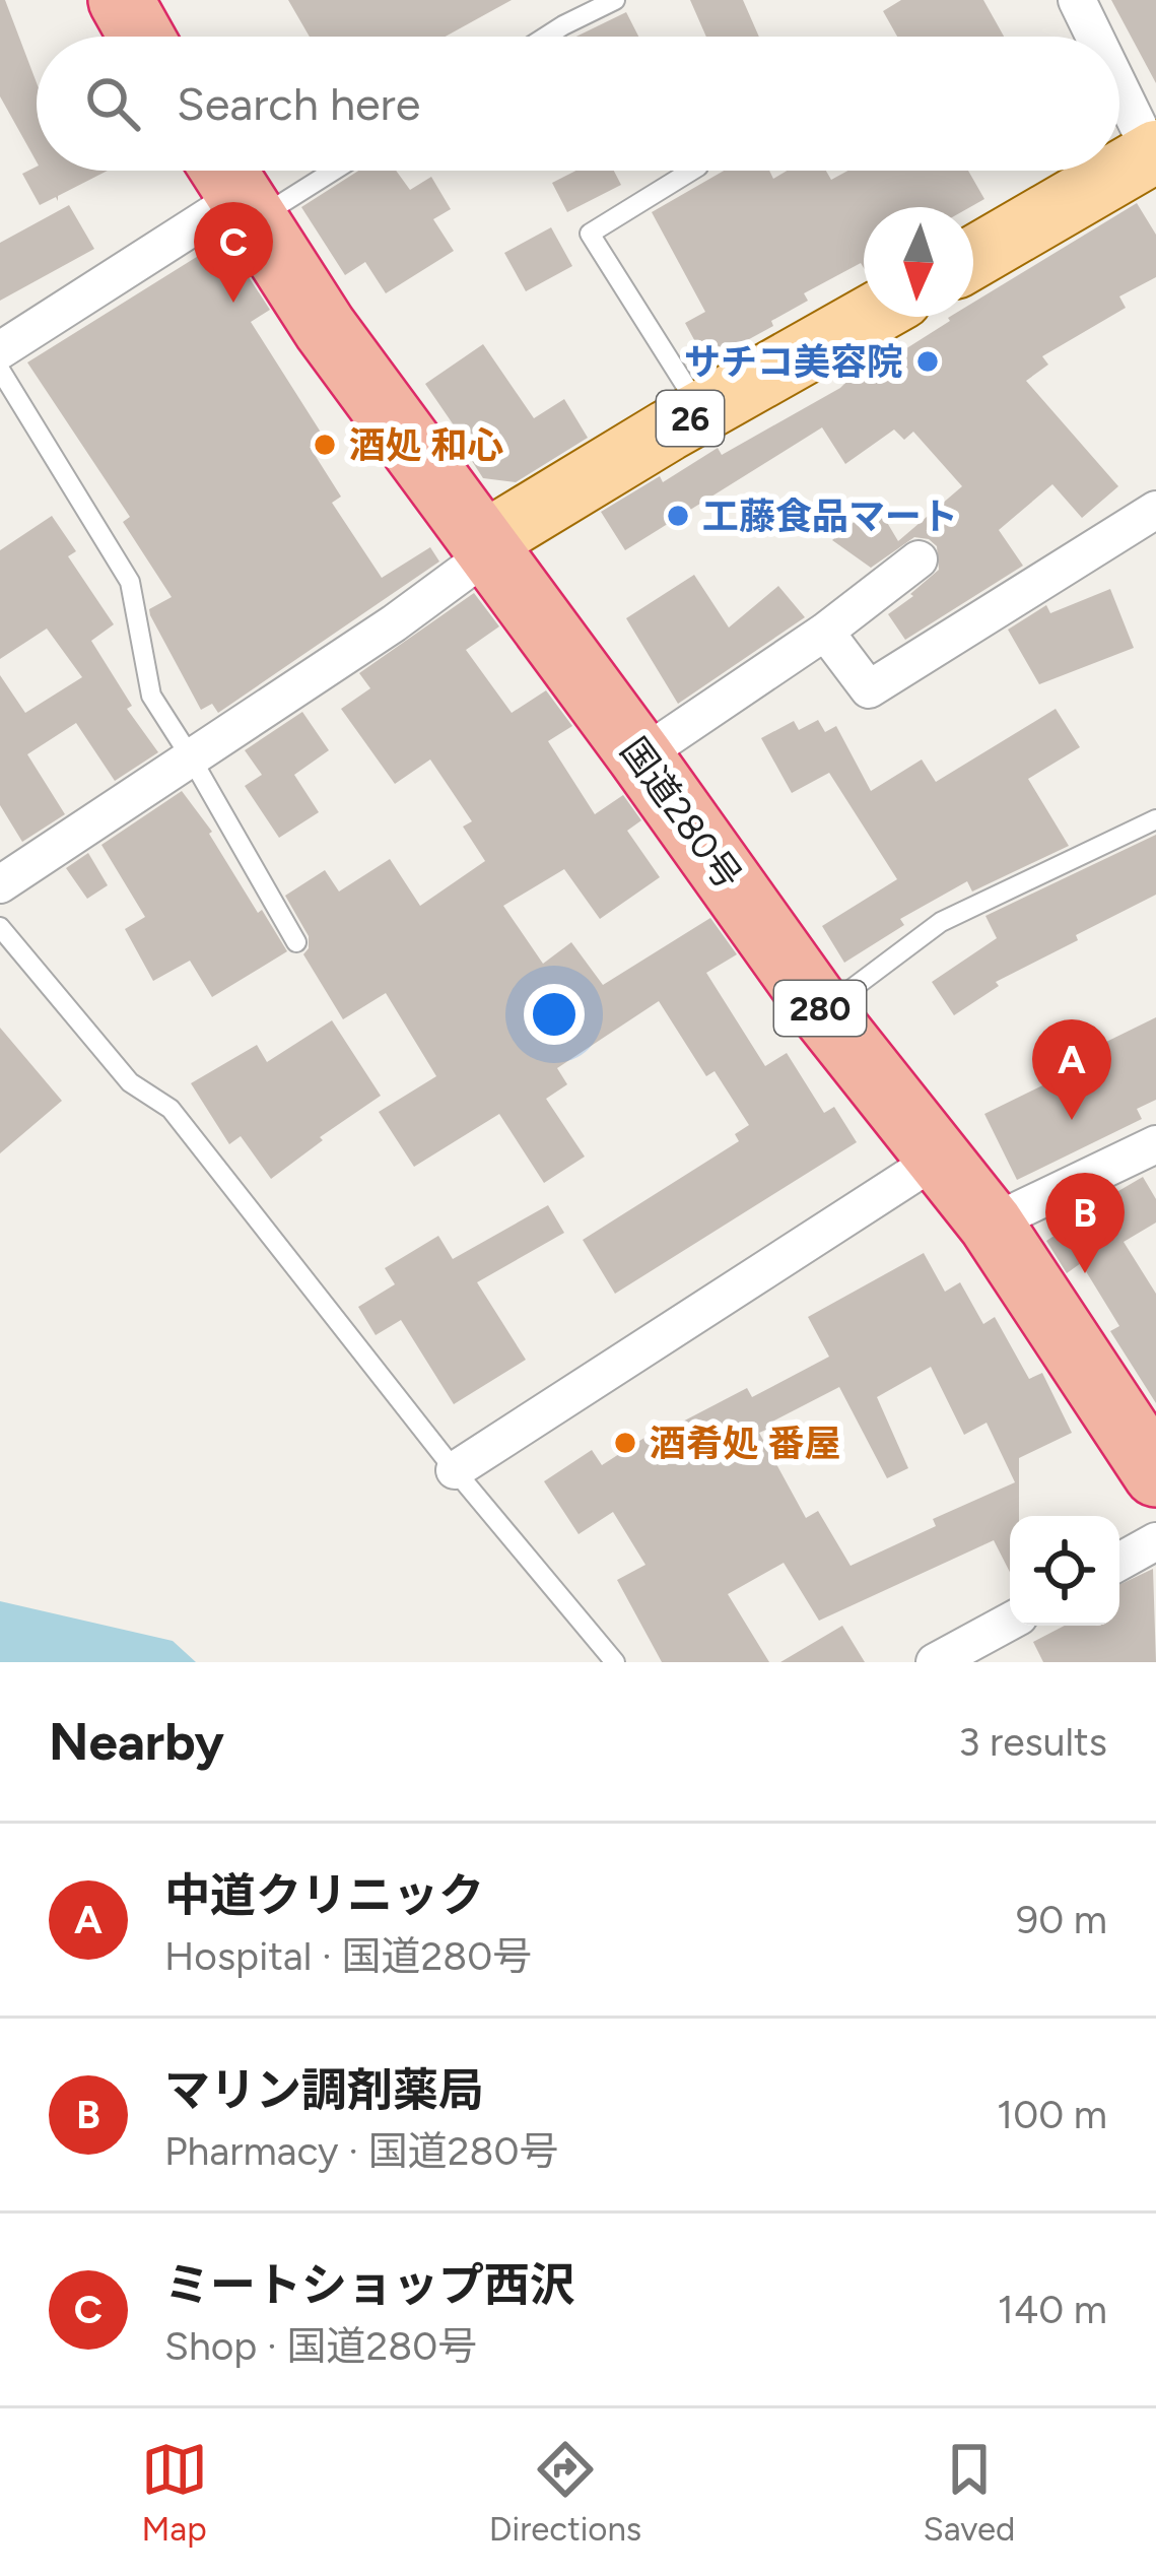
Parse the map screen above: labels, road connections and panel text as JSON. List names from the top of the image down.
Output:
{
  "streets": {
    "highway": ["国道280号", "280"],
    "main road": ["26"]
  },
  "crossings": [
    ["26", "国道280号"]
  ],
  "places": [
    "サチコ美容院",
    "酒処 和心",
    "工藤食品マート",
    "酒肴処 番屋"
  ],
  "north": "bottom",
  "page": {
    "search": "Search here",
    "pins": ["C", "A", "B"],
    "heading": ["Nearby", "3 results"],
    "list": [
      {
        "mark": "A",
        "name": "中道クリニック",
        "note": "Hospital · 国道280号",
        "value": "90 m"
      },
      {
        "mark": "B",
        "name": "マリン調剤薬局",
        "note": "Pharmacy · 国道280号",
        "value": "100 m"
      },
      {
        "mark": "C",
        "name": "ミートショップ西沢",
        "note": "Shop · 国道280号",
        "value": "140 m"
      }
    ],
    "nav": ["Map", "Directions", "Saved"]
  }
}
